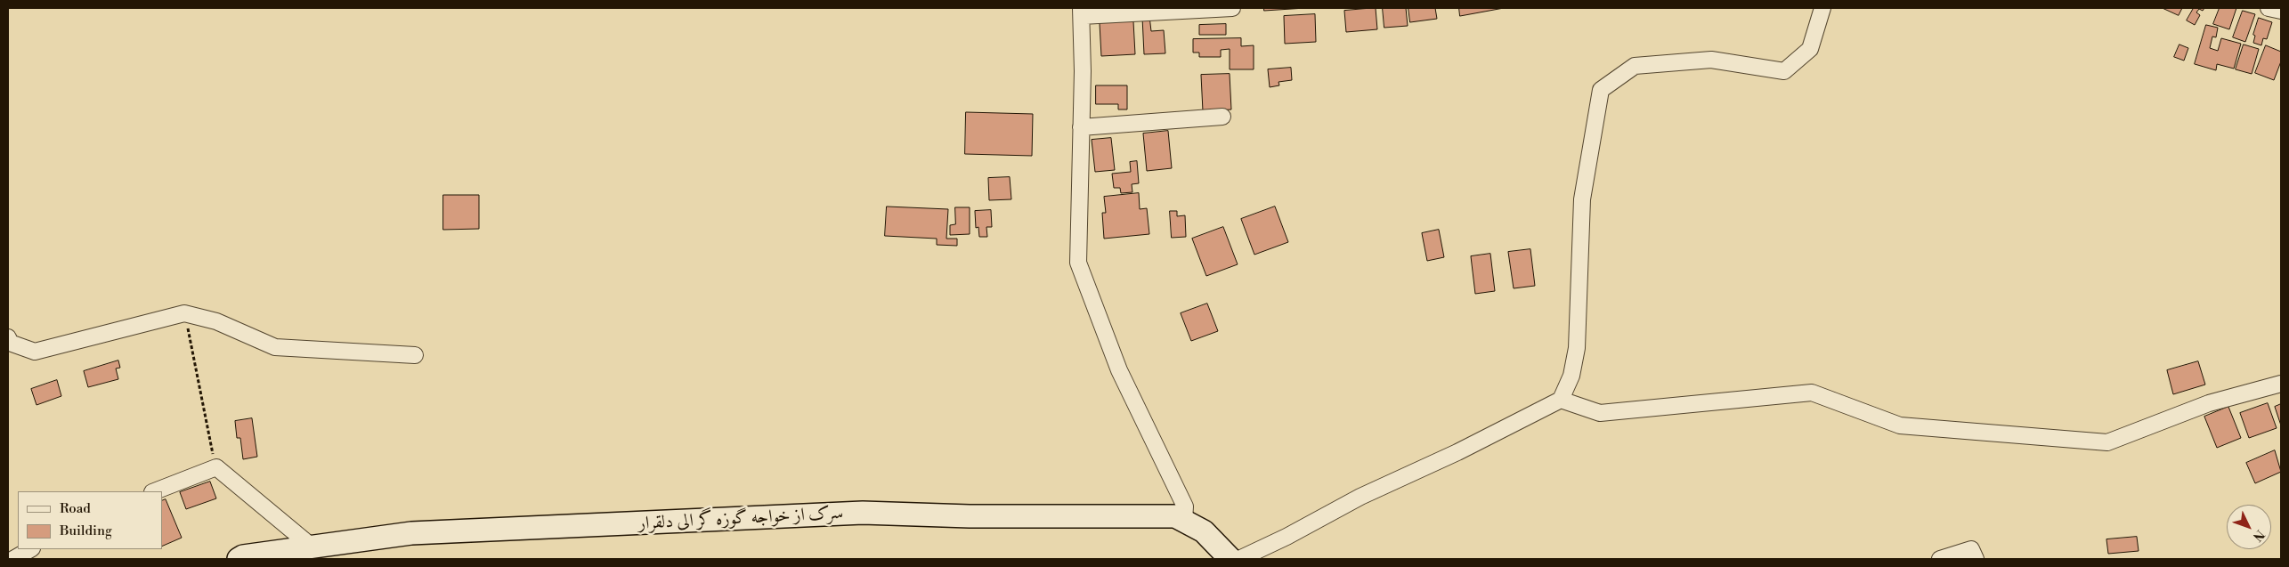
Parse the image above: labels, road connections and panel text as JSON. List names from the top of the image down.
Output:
{
  "streets": {
    "street": ["سرک از خواجه گوزه گر الی دلقرار"]
  },
  "legend": ["Road", "Building"],
  "north": "bottom right"
}
